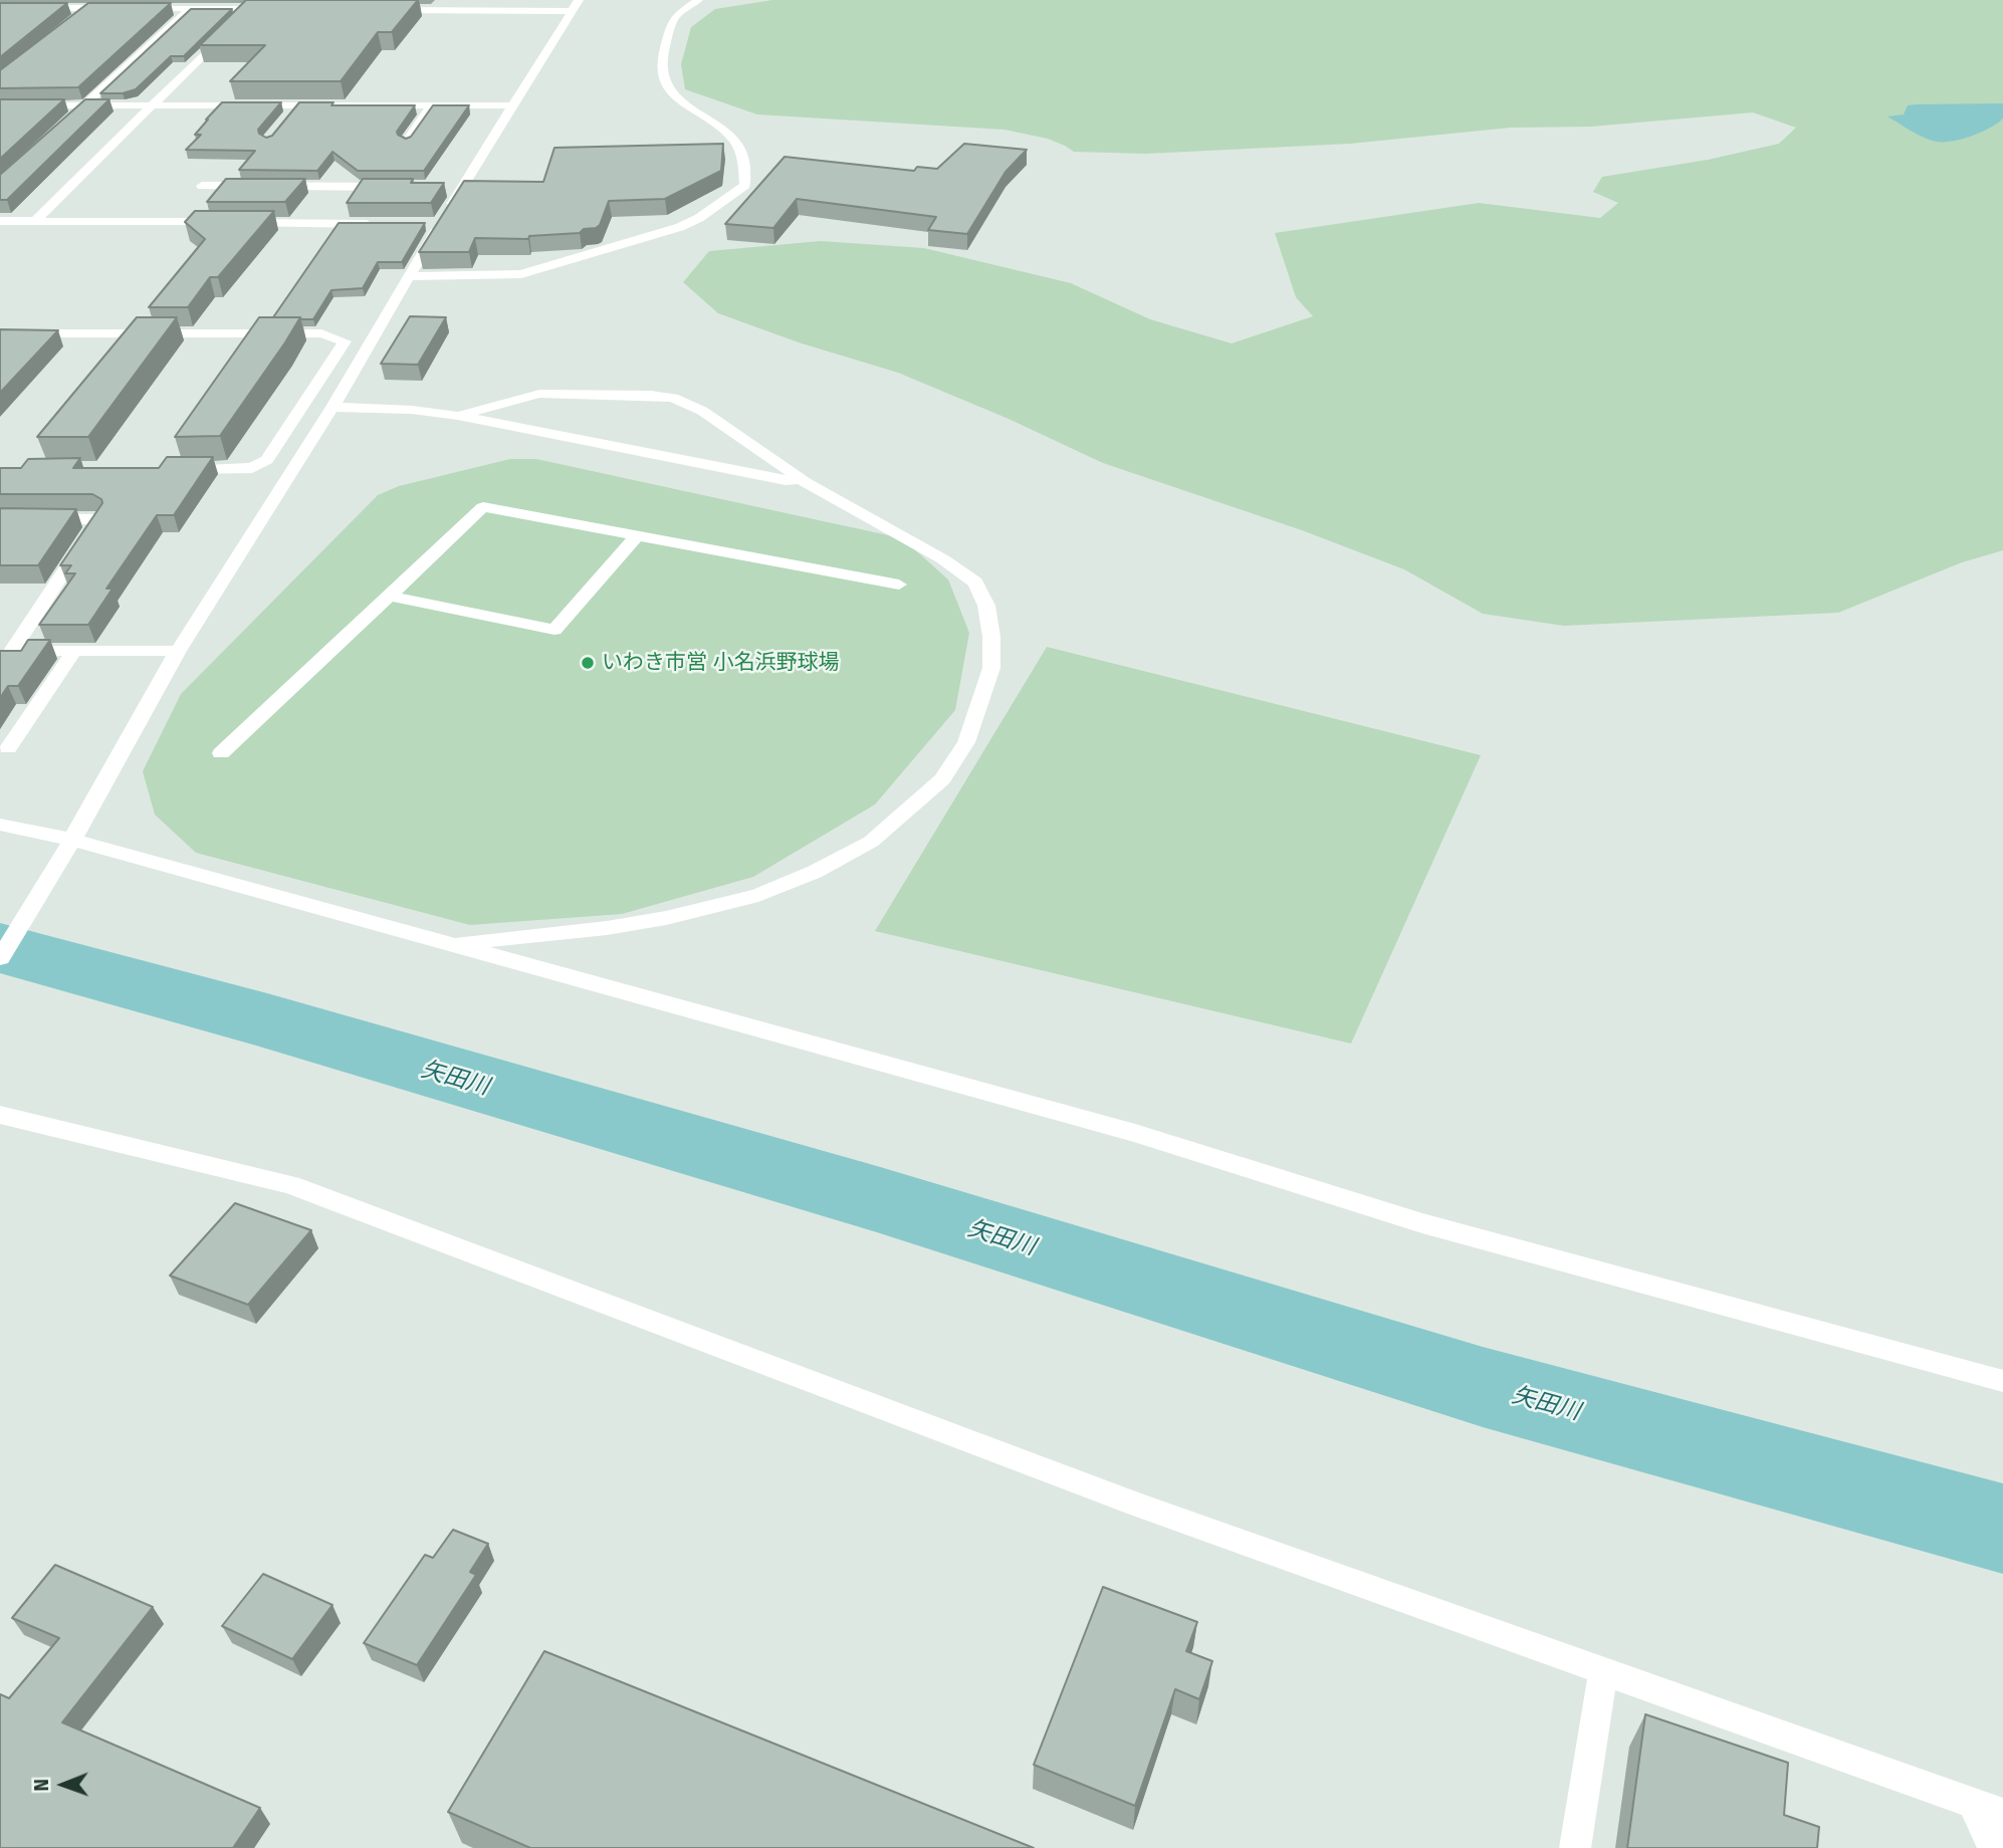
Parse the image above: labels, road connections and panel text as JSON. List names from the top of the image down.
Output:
{
  "water": ["矢田川"],
  "places": ["いわき市営 小名浜野球場"],
  "north": "left"
}
